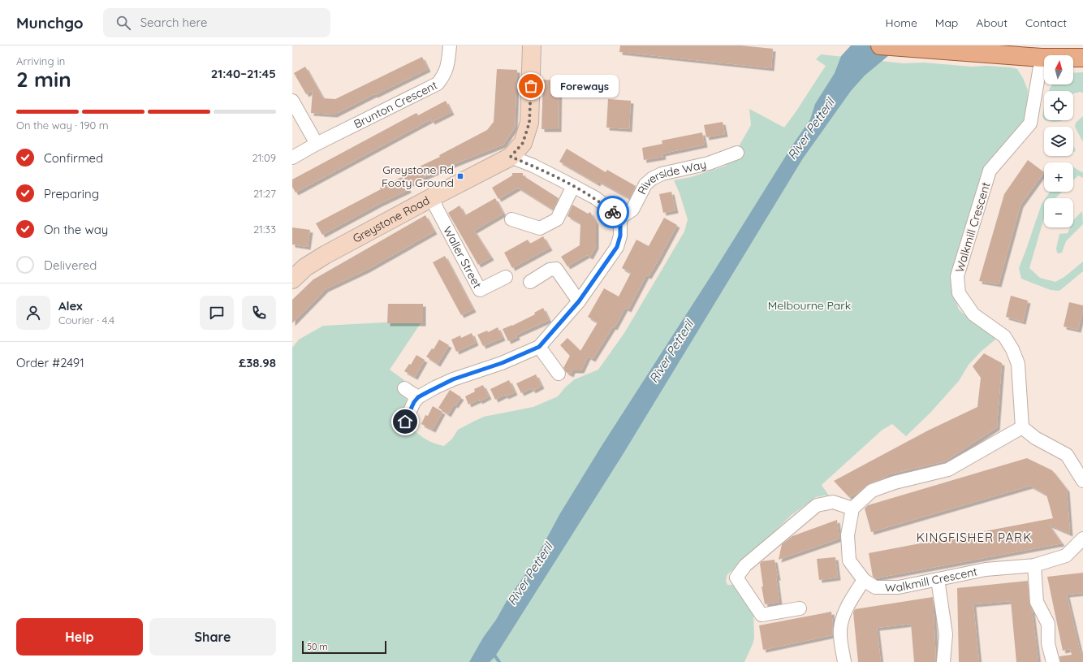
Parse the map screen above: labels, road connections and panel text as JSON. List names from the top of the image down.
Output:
{
  "streets": {
    "street": [
      "Brunton Crescent",
      "Riverside Way",
      "Greystone Road",
      "Walkmill Crescent",
      "Waller Street"
    ]
  },
  "crossings": [
    ["Greystone Road", "Waller Street"]
  ],
  "districts": ["KINGFISHER PARK"],
  "water": ["River Petteril"],
  "parks": ["Melbourne Park"],
  "places": {
    "other": ["Foreways"],
    "transit": ["Greystone Rd Footy Ground"]
  },
  "scale_bar": "50 m",
  "north": "top",
  "page": {
    "header": "Munchgo",
    "search": "Search here",
    "nav": [
      "Home",
      "Map",
      "About",
      "Contact"
    ],
    "heading": ["2 min", "Arriving in", "21:40–21:45"],
    "panel": [
      "Alex",
      "Courier · 4.4",
      "Order #2491",
      "£38.98"
    ],
    "map_buttons": ["+", "−"],
    "bubble": "Foreways",
    "bar": "On the way · 190 m",
    "list": [
      ["Confirmed", "21:09"],
      ["Preparing", "21:27"],
      ["On the way", "21:33"],
      "Delivered"
    ],
    "buttons": ["Help", "Share"],
    "scale": "50 m"
  }
}
